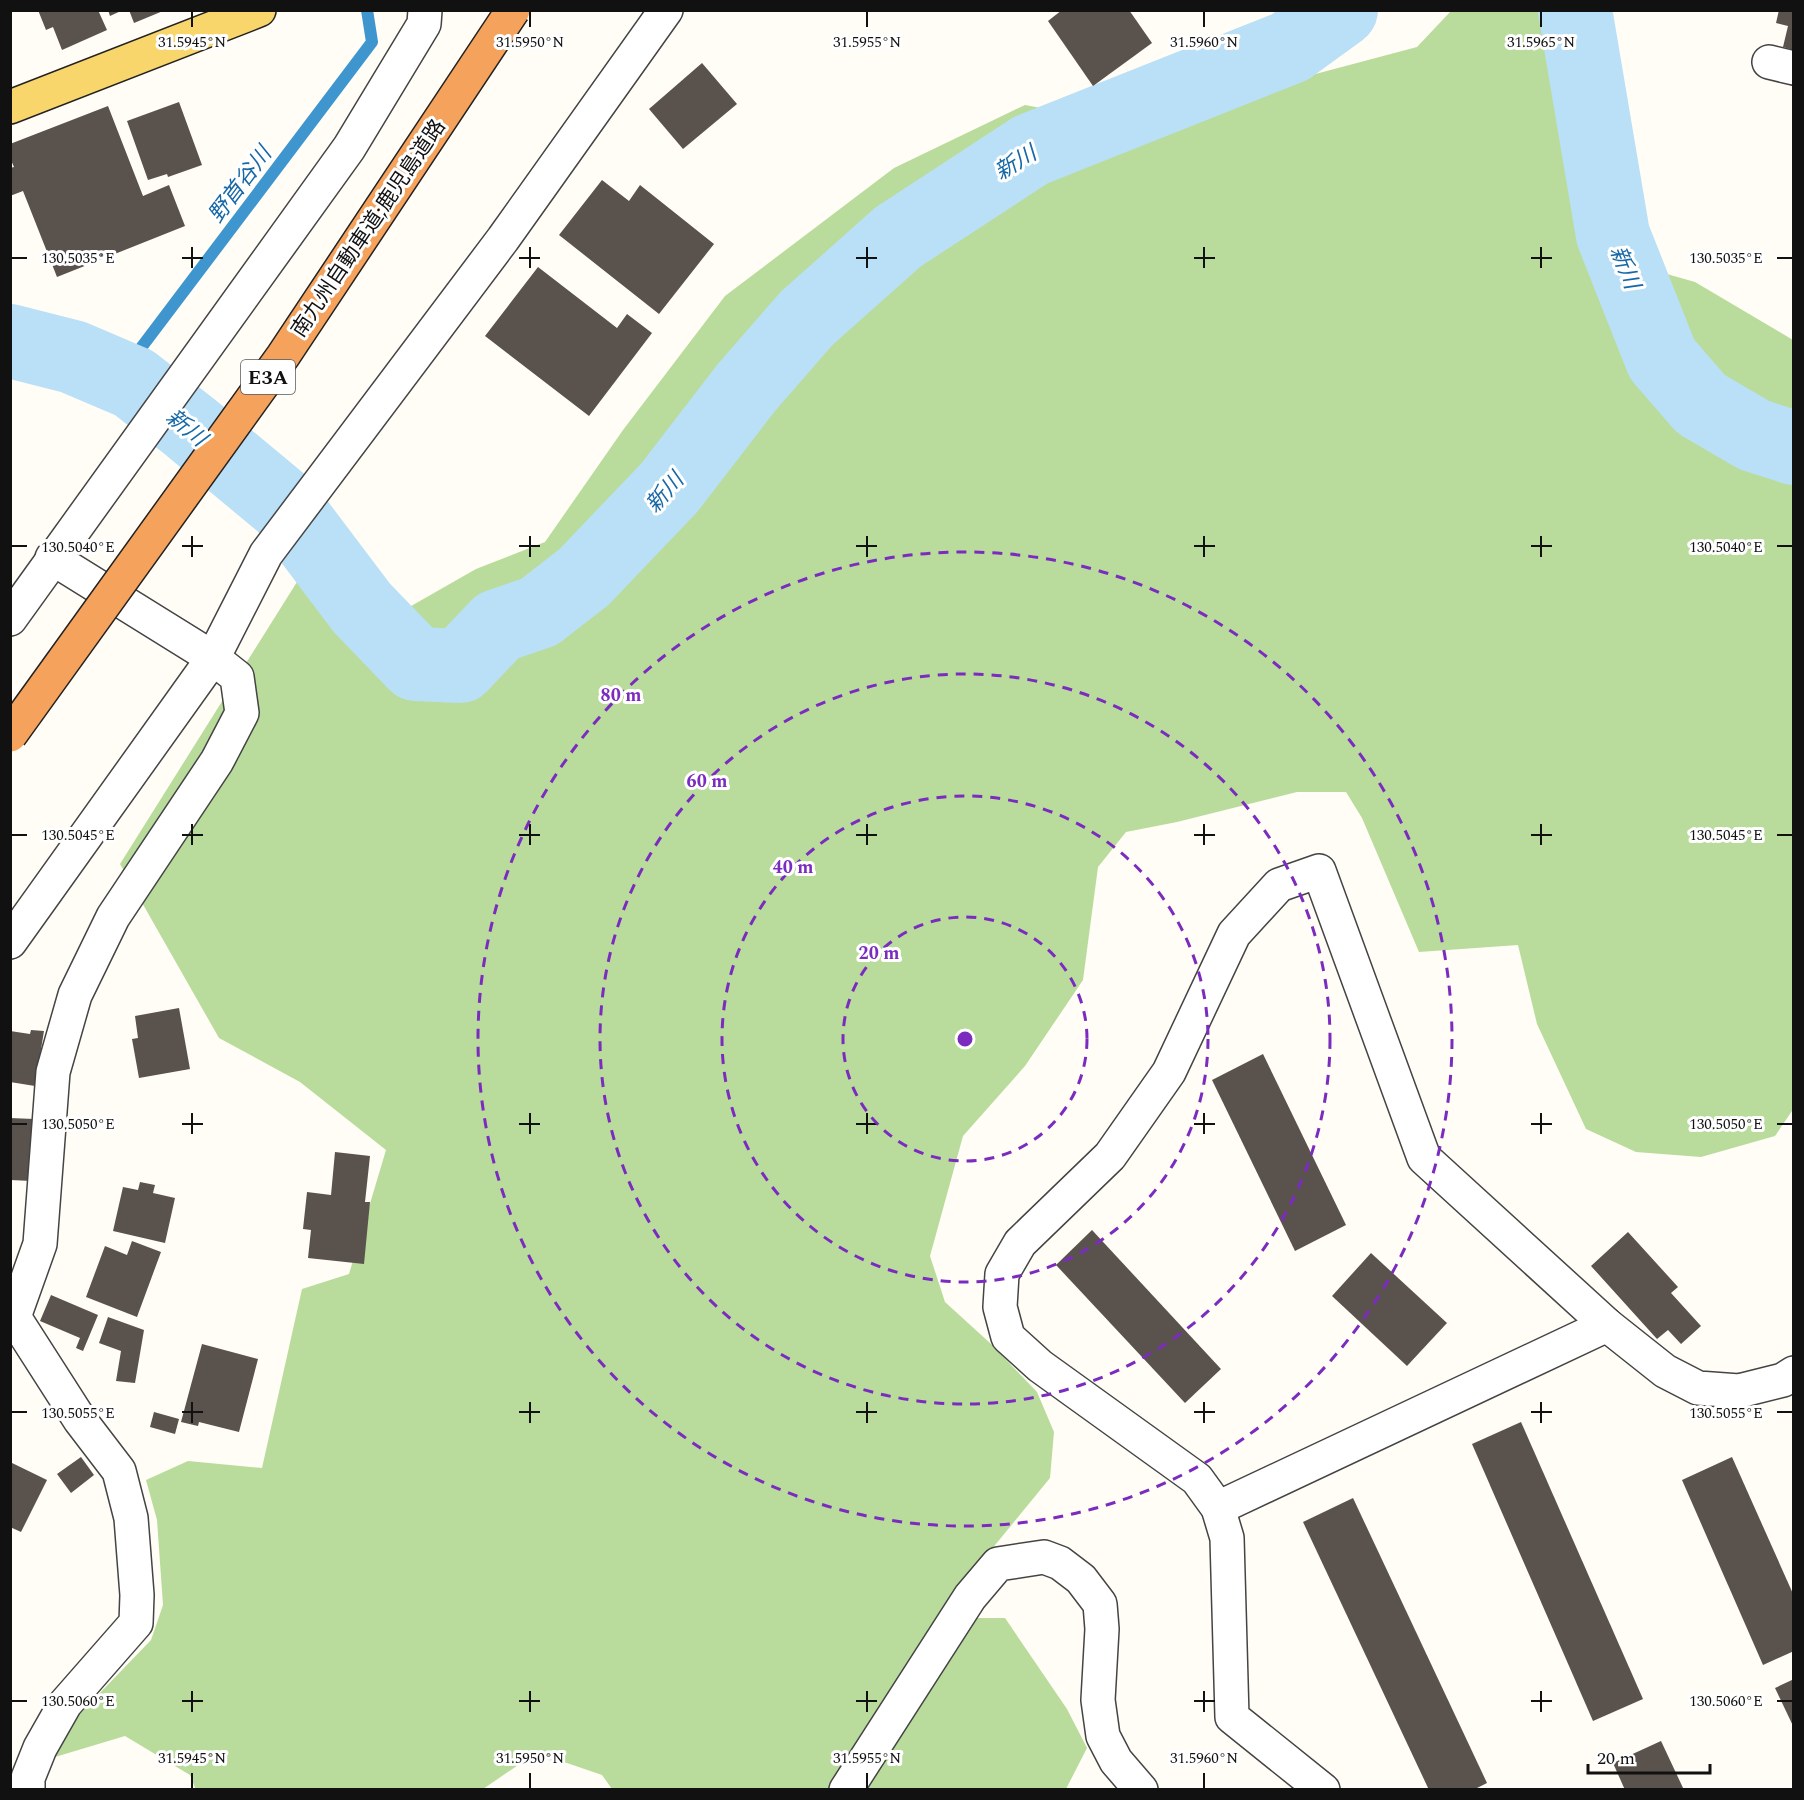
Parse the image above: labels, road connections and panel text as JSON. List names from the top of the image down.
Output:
{
  "streets": {
    "highway": ["南九州自動車道;鹿児島道路", "E3A"]
  },
  "water": ["新川", "野首谷川"],
  "scale_bar": "20 m",
  "coordinates": [
    "31.5945°N",
    "31.5950°N",
    "31.5955°N",
    "31.5960°N",
    "31.5965°N",
    "130.5035°E",
    "130.5040°E",
    "130.5045°E",
    "130.5050°E",
    "130.5055°E",
    "130.5060°E"
  ],
  "rings": [
    "80 m",
    "60 m",
    "40 m",
    "20 m"
  ]
}
